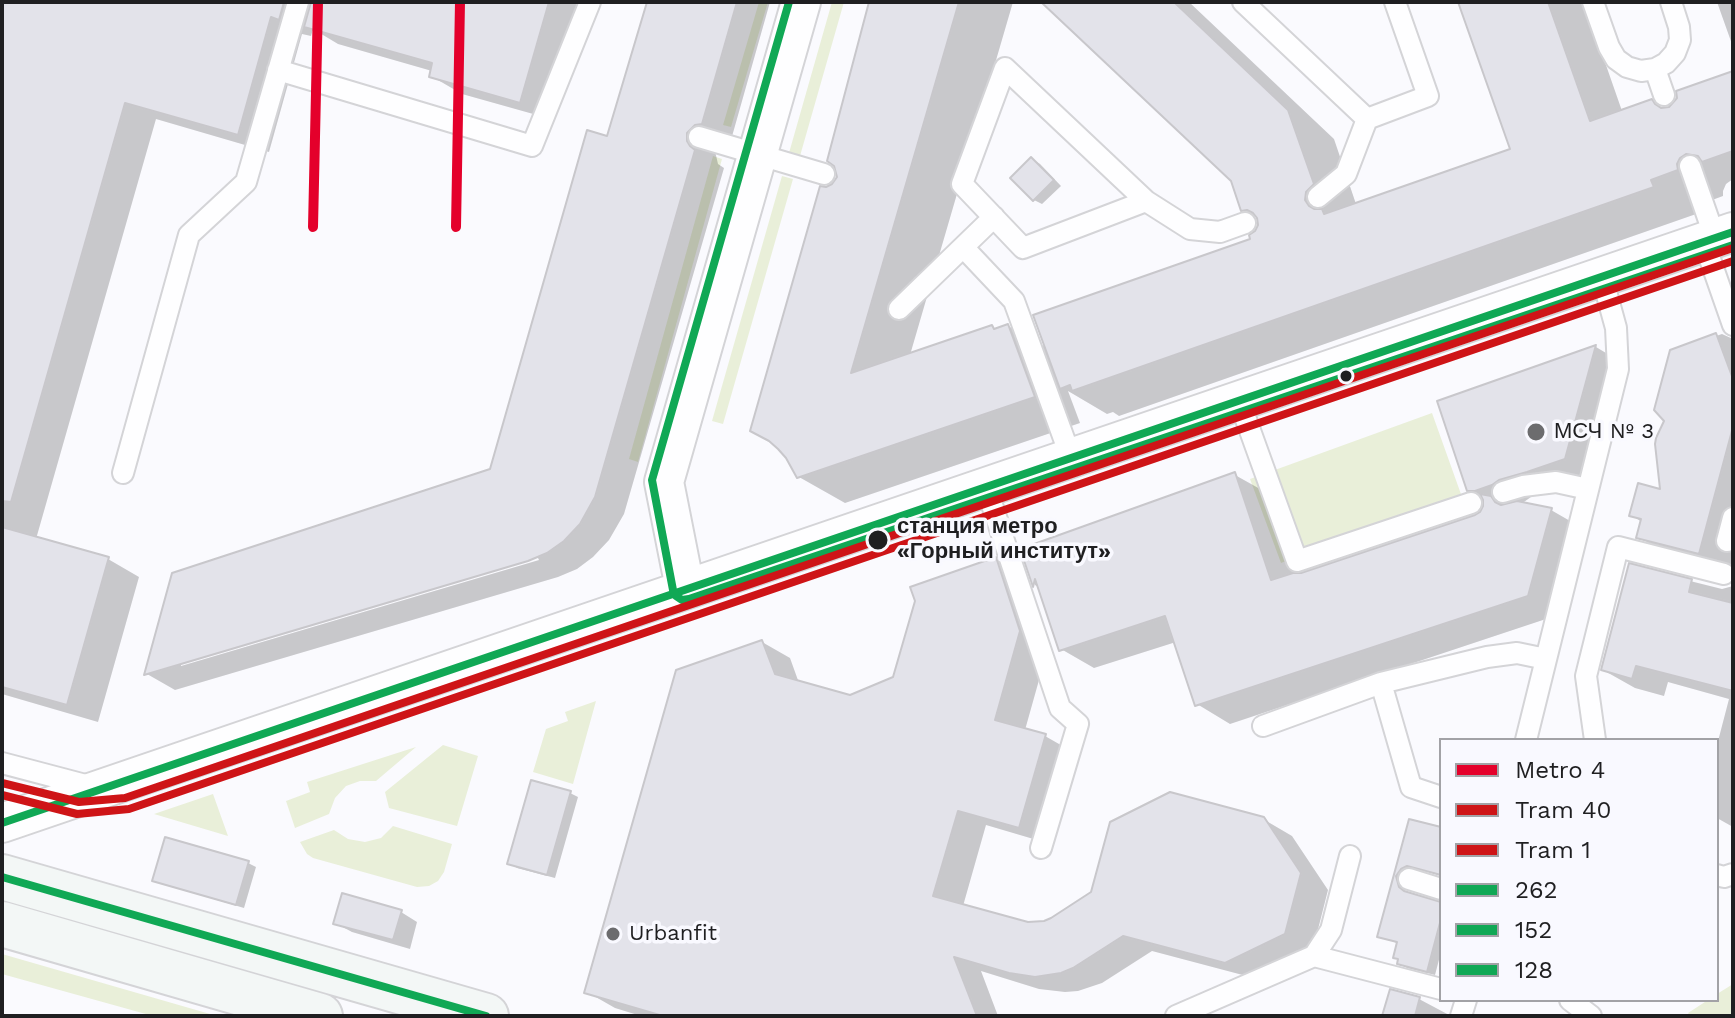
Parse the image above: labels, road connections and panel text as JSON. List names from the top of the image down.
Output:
{
  "places": ["МСЧ № 3", "станция метро «Горный институт»", "Urbanfit"],
  "lines": [
    "metro line 4",
    "transit line 152",
    "transit line 262",
    "tram line 40",
    "tram line 1",
    "transit line 128"
  ],
  "legend": [
    "Metro 4",
    "Tram 40",
    "Tram 1",
    "262",
    "152",
    "128"
  ]
}
